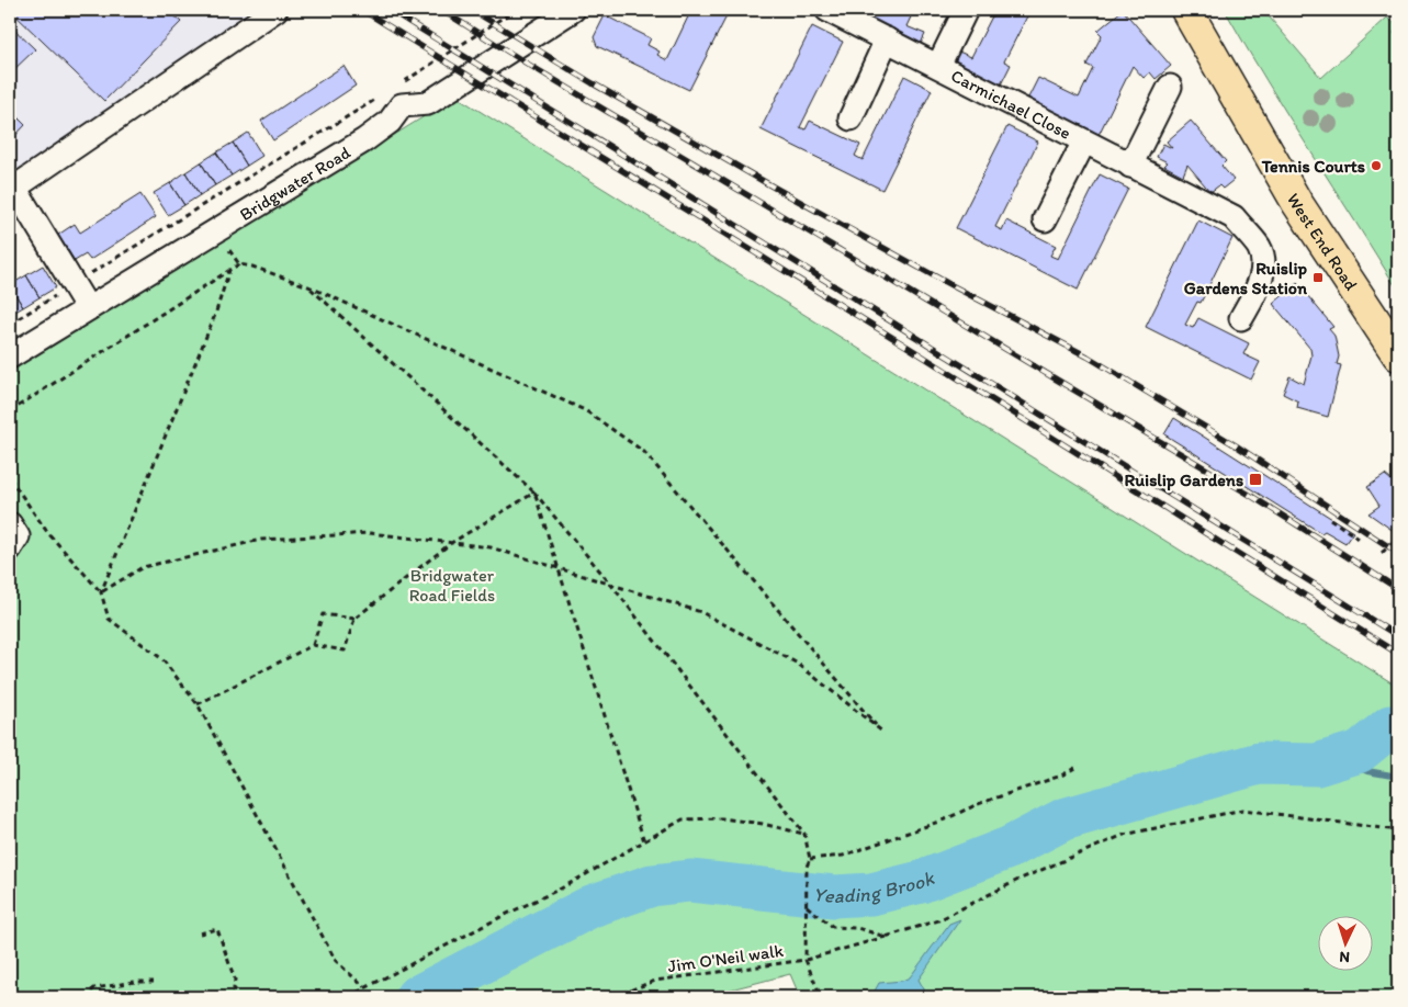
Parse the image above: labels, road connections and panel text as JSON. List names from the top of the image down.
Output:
{
  "streets": {
    "main road": ["West End Road"],
    "street": ["Carmichael Close", "Bridgwater Road"],
    "path": ["Jim O'Neil walk"]
  },
  "water": ["Yeading Brook"],
  "parks": ["Bridgwater Road Fields"],
  "places": {
    "other": ["Tennis Courts"],
    "transit": ["Ruislip Gardens Station", "Ruislip Gardens"]
  },
  "north": "bottom"
}
